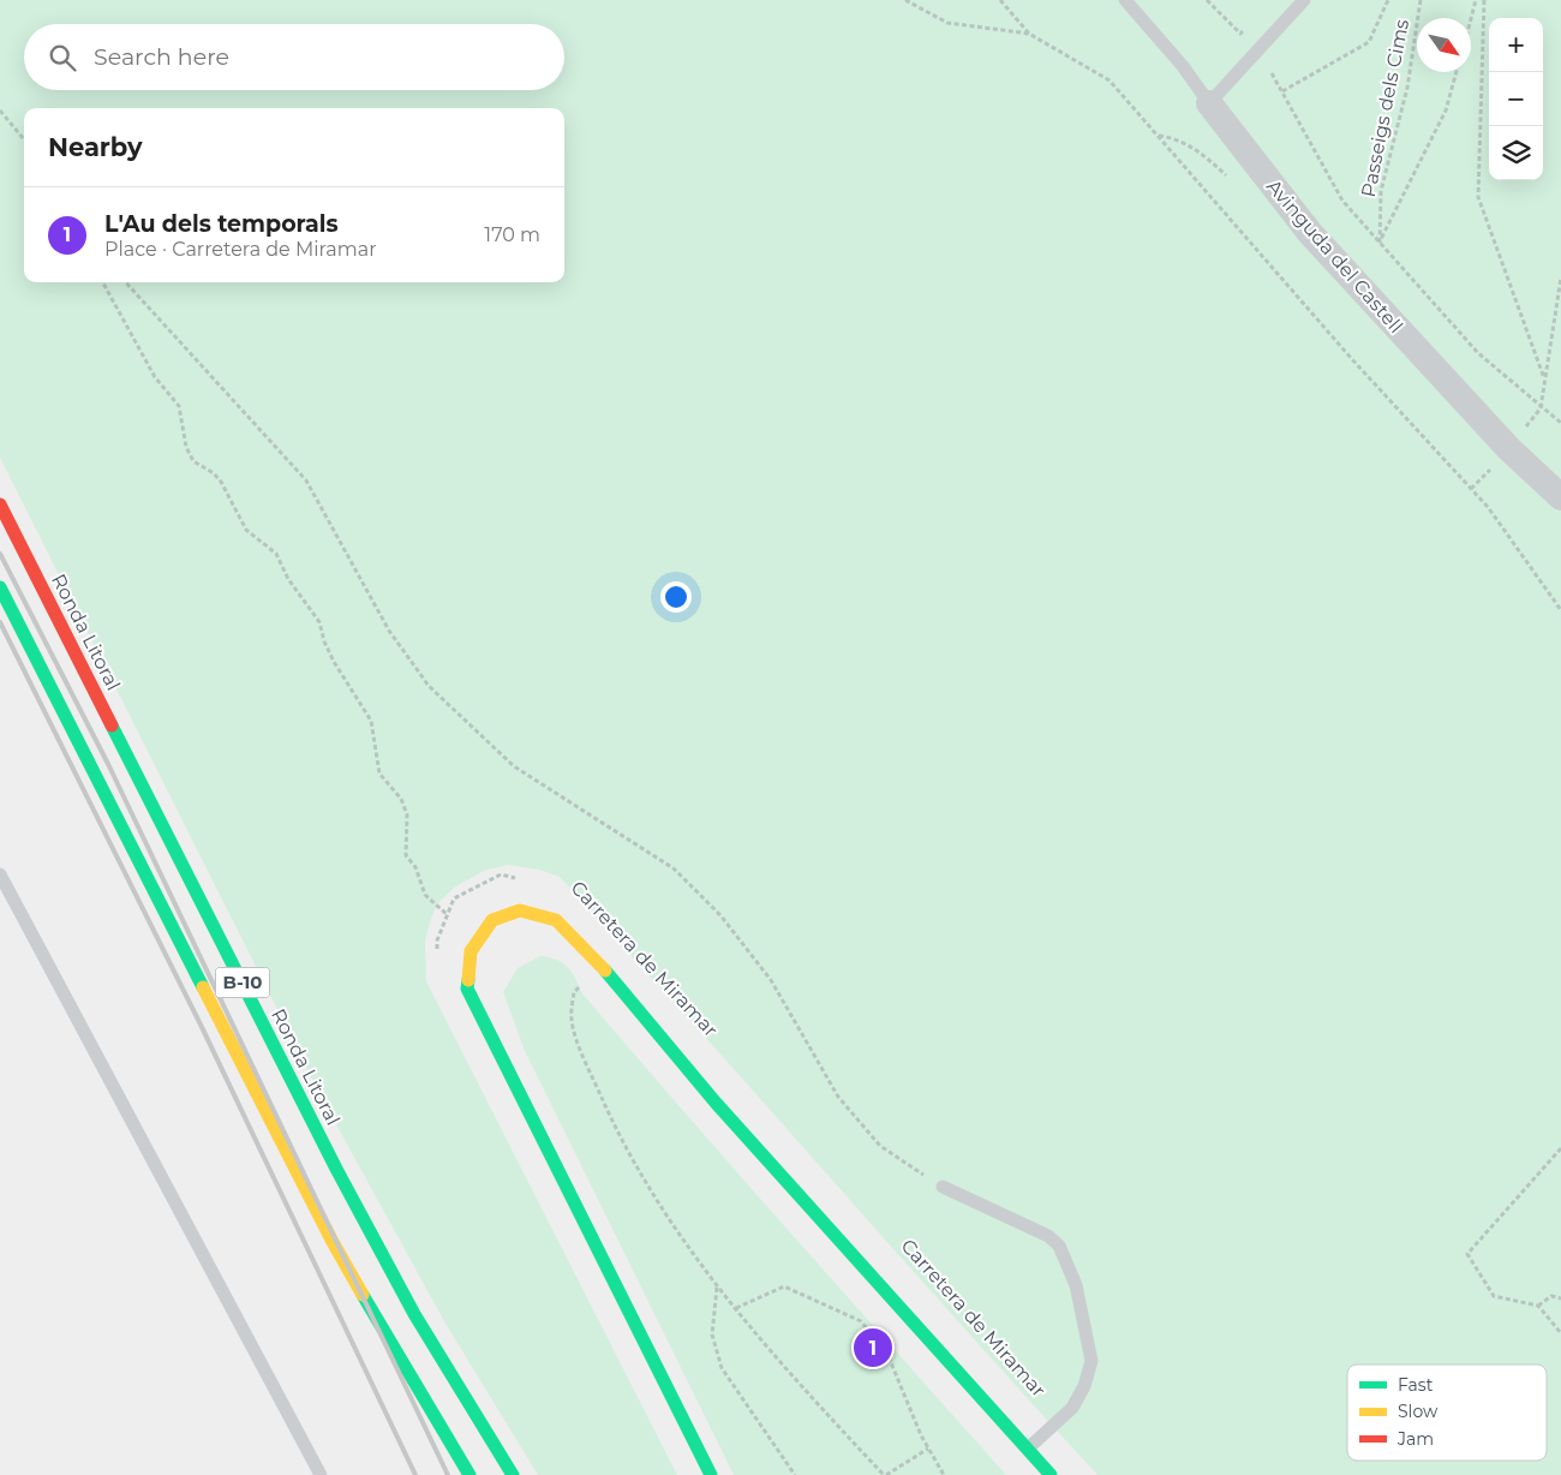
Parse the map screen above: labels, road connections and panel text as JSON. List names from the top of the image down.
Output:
{
  "streets": {
    "main road": ["Ronda Litoral", "Carretera de Miramar", "B-10"],
    "street": ["Avinguda del Castell"],
    "path": ["Passeigs dels Cims"]
  },
  "legend": ["Fast", "Slow", "Jam"],
  "north": "bottom right",
  "page": {
    "map_buttons": ["+", "−"],
    "search": "Search here",
    "heading": "Nearby",
    "list": [
      {
        "mark": "1",
        "name": "L'Au dels temporals",
        "note": "Place · Carretera de Miramar",
        "value": "170 m"
      }
    ],
    "pins": "1"
  }
}
